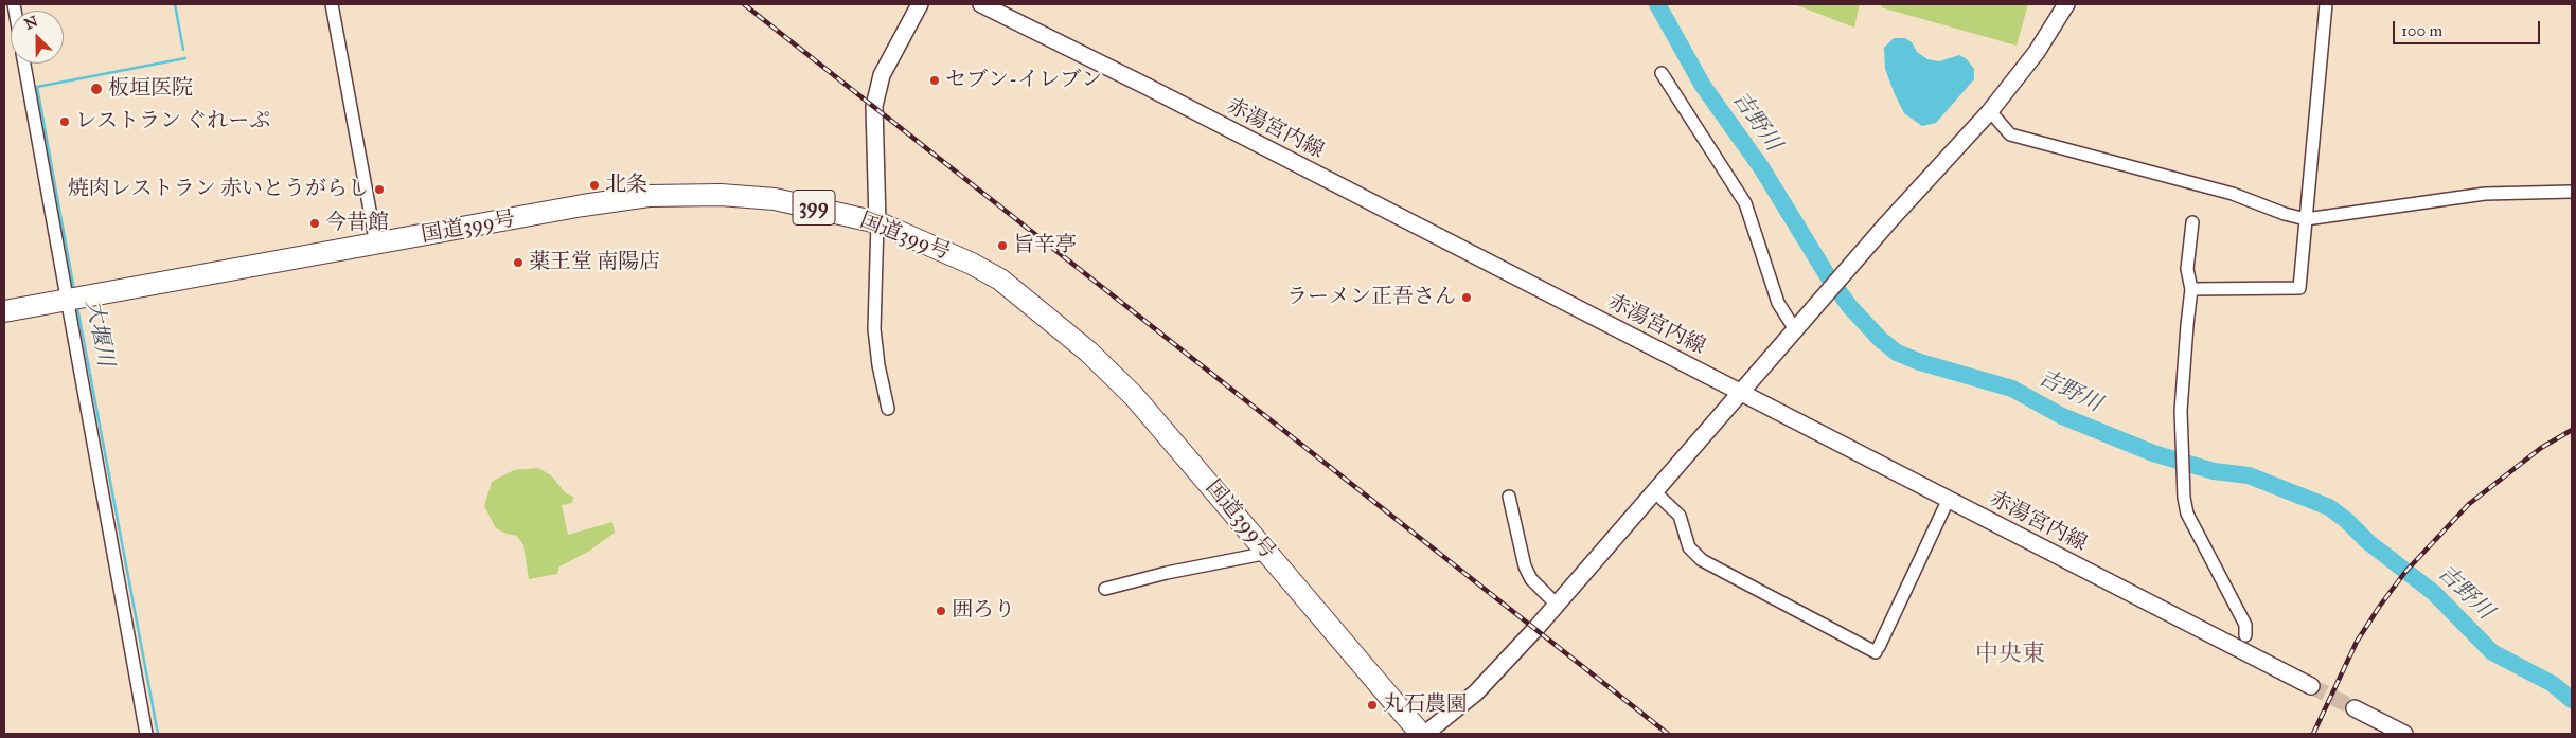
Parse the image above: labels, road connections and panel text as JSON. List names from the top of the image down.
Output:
{
  "streets": {
    "highway": ["399", "国道399号"],
    "main road": ["赤湯宮内線"]
  },
  "districts": ["中央東"],
  "water": ["吉野川", "大堰川"],
  "places": [
    "セブン-イレブン",
    "板垣医院",
    "レストラン ぐれーぷ",
    "北条",
    "焼肉レストラン 赤いとうがらし",
    "今昔館",
    "旨辛亭",
    "薬王堂 南陽店",
    "ラーメン正吾さん",
    "囲ろり",
    "丸石農園"
  ],
  "scale_bar": "100 m",
  "north": "top left"
}
